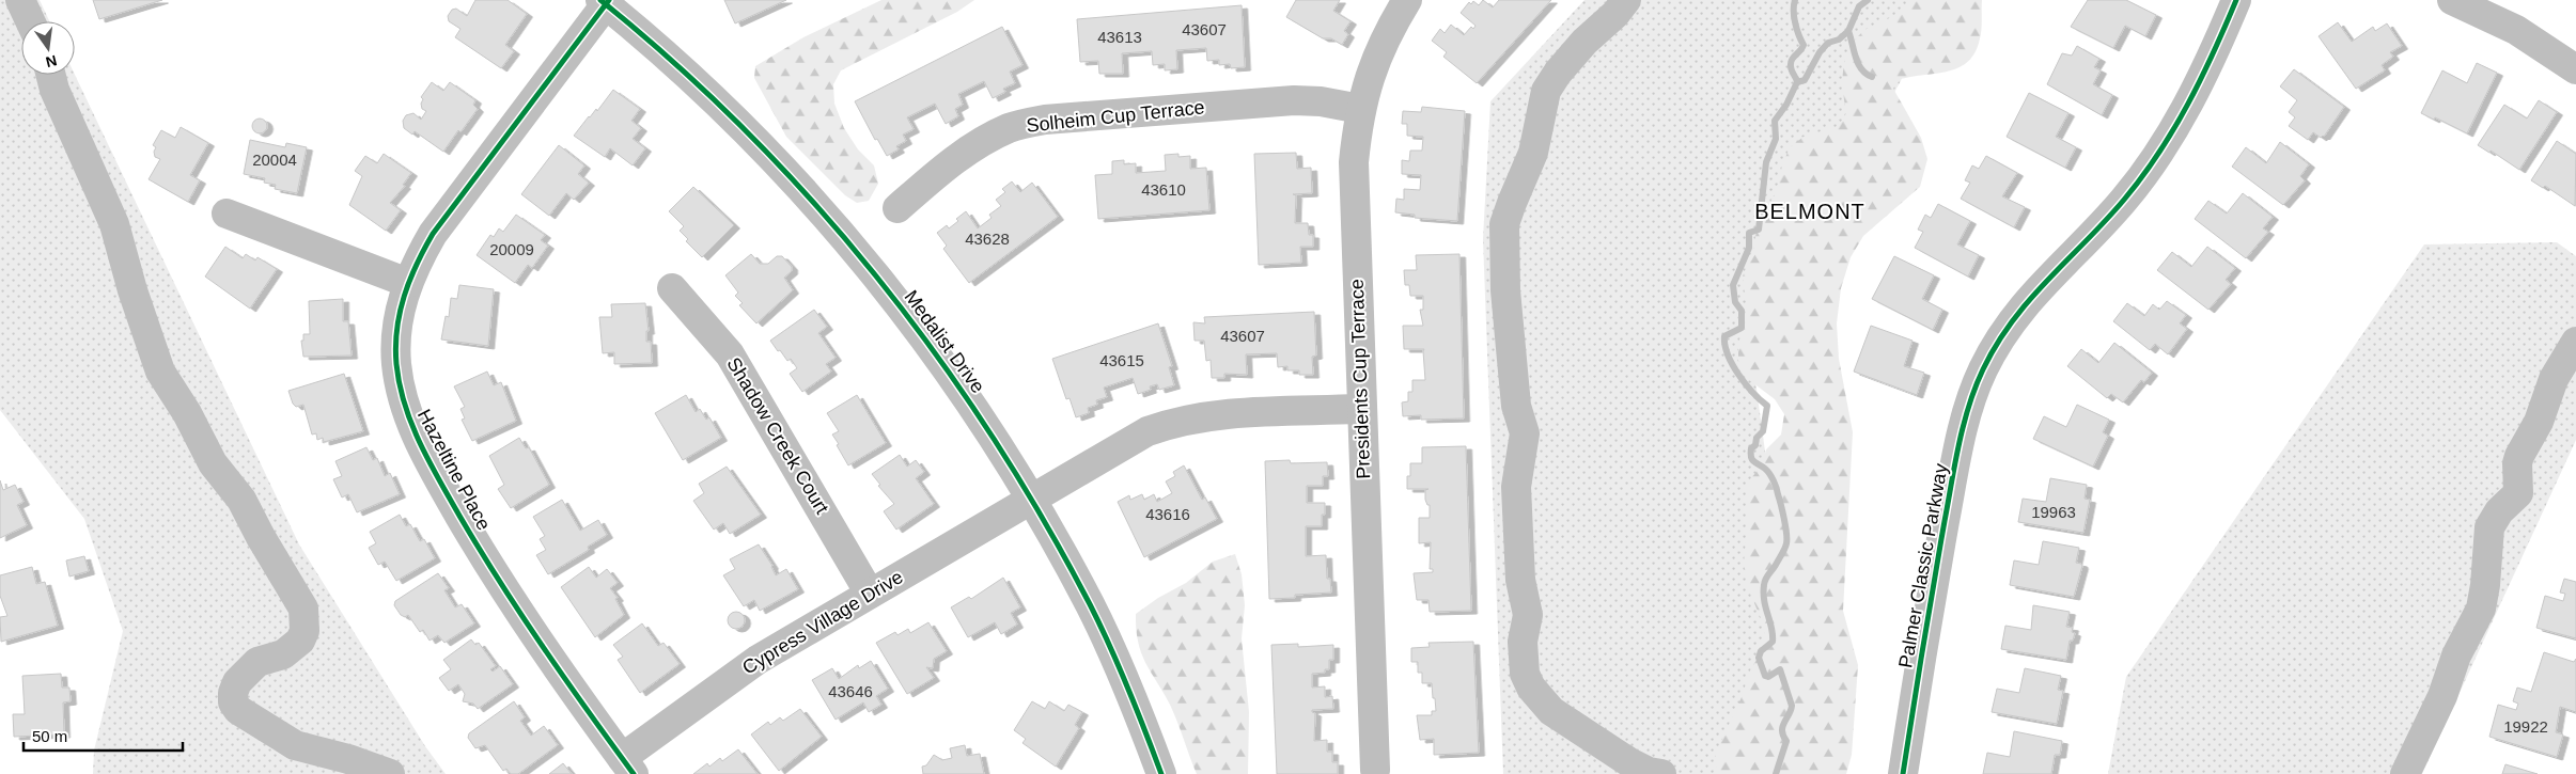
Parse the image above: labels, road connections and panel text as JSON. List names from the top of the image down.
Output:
{
  "streets": {
    "street": [
      "Solheim Cup Terrace",
      "Medalist Drive",
      "Presidents Cup Terrace",
      "Shadow Creek Court",
      "Hazeltine Place",
      "Palmer Classic Parkway",
      "Cypress Village Drive"
    ]
  },
  "crossings": [
    ["Solheim Cup Terrace", "Presidents Cup Terrace"],
    ["Medalist Drive", "Hazeltine Place"],
    ["Medalist Drive", "Cypress Village Drive"],
    ["Presidents Cup Terrace", "Cypress Village Drive"],
    ["Shadow Creek Court", "Cypress Village Drive"],
    ["Hazeltine Place", "Cypress Village Drive"]
  ],
  "districts": ["BELMONT"],
  "house_numbers": [
    "43607",
    "43613",
    "20004",
    "43610",
    "43628",
    "20009",
    "43607",
    "43615",
    "19963",
    "43616",
    "43646",
    "19922"
  ],
  "scale_bar": "50 m",
  "north": "bottom"
}
